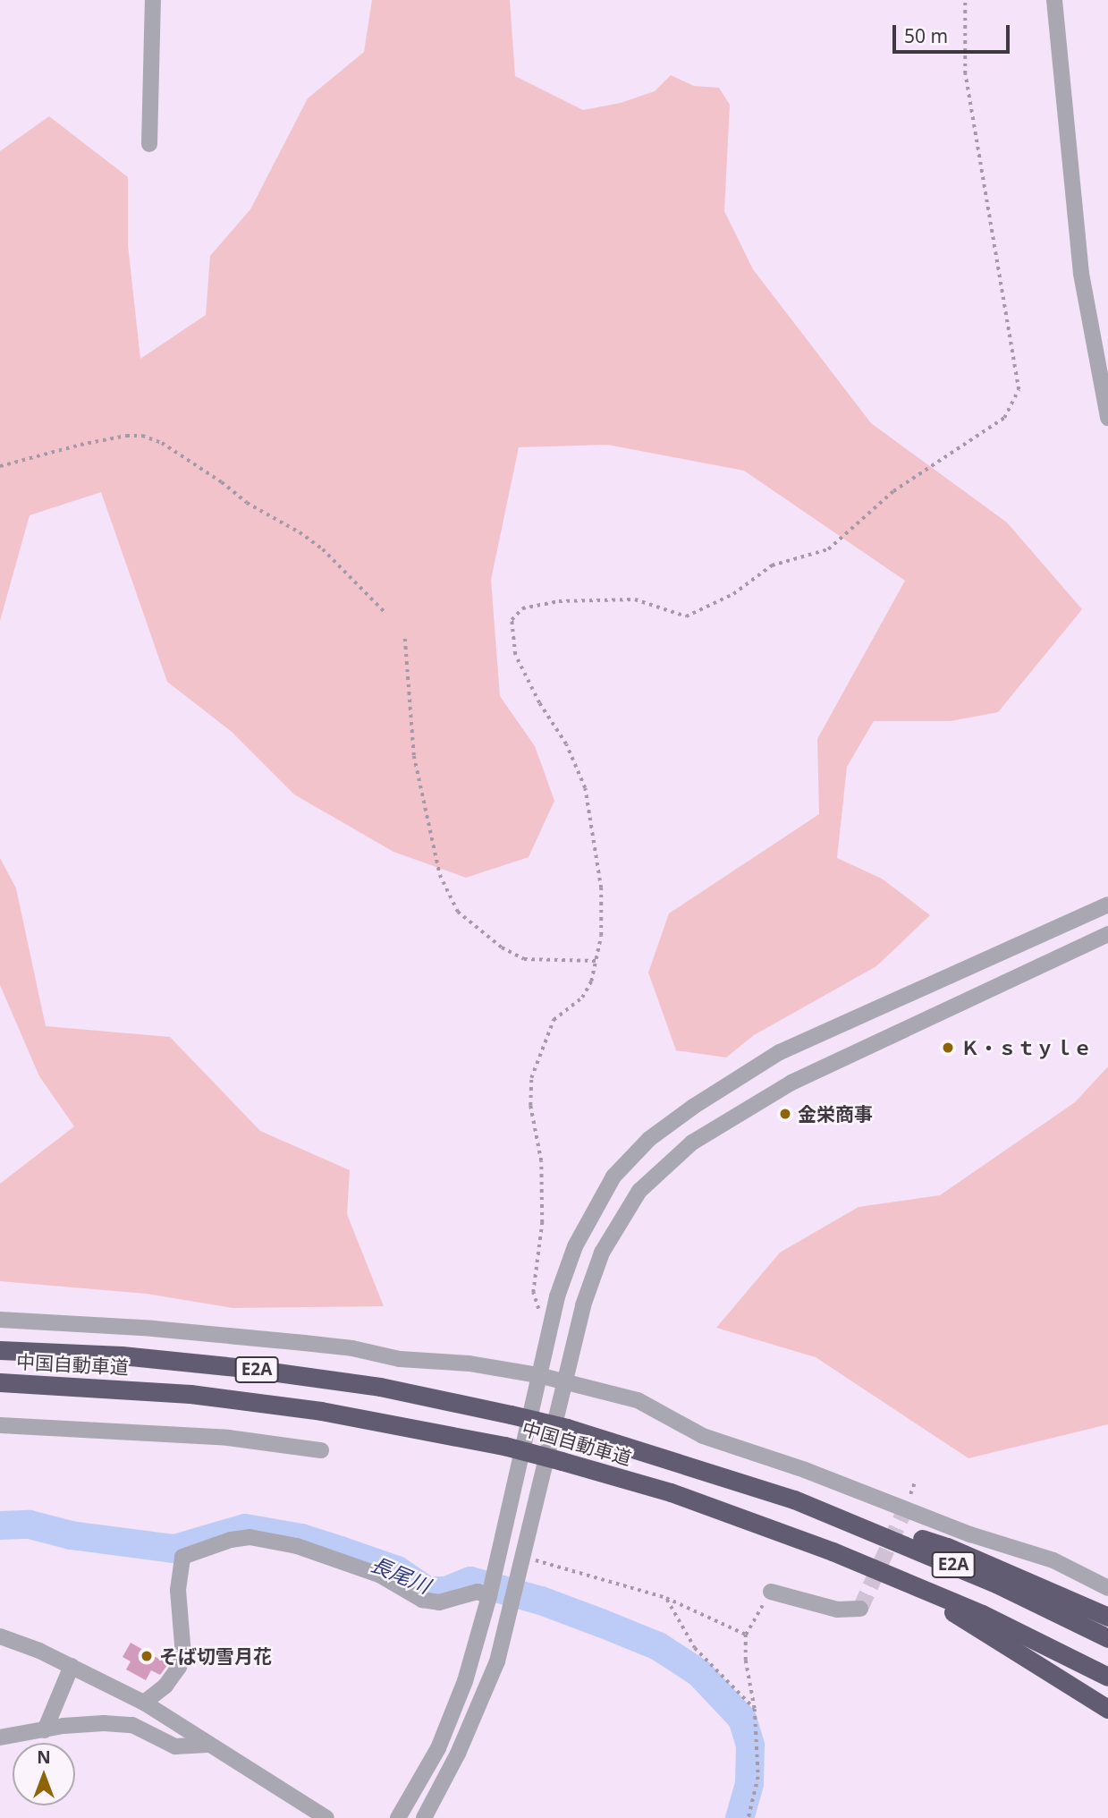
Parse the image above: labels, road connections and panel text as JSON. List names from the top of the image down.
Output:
{
  "streets": {
    "highway": ["中国自動車道", "E2A"]
  },
  "water": ["長尾川"],
  "places": ["Ｋ・ｓｔｙｌｅ", "金栄商事", "そば切雪月花"],
  "scale_bar": "50 m",
  "north": "top"
}
